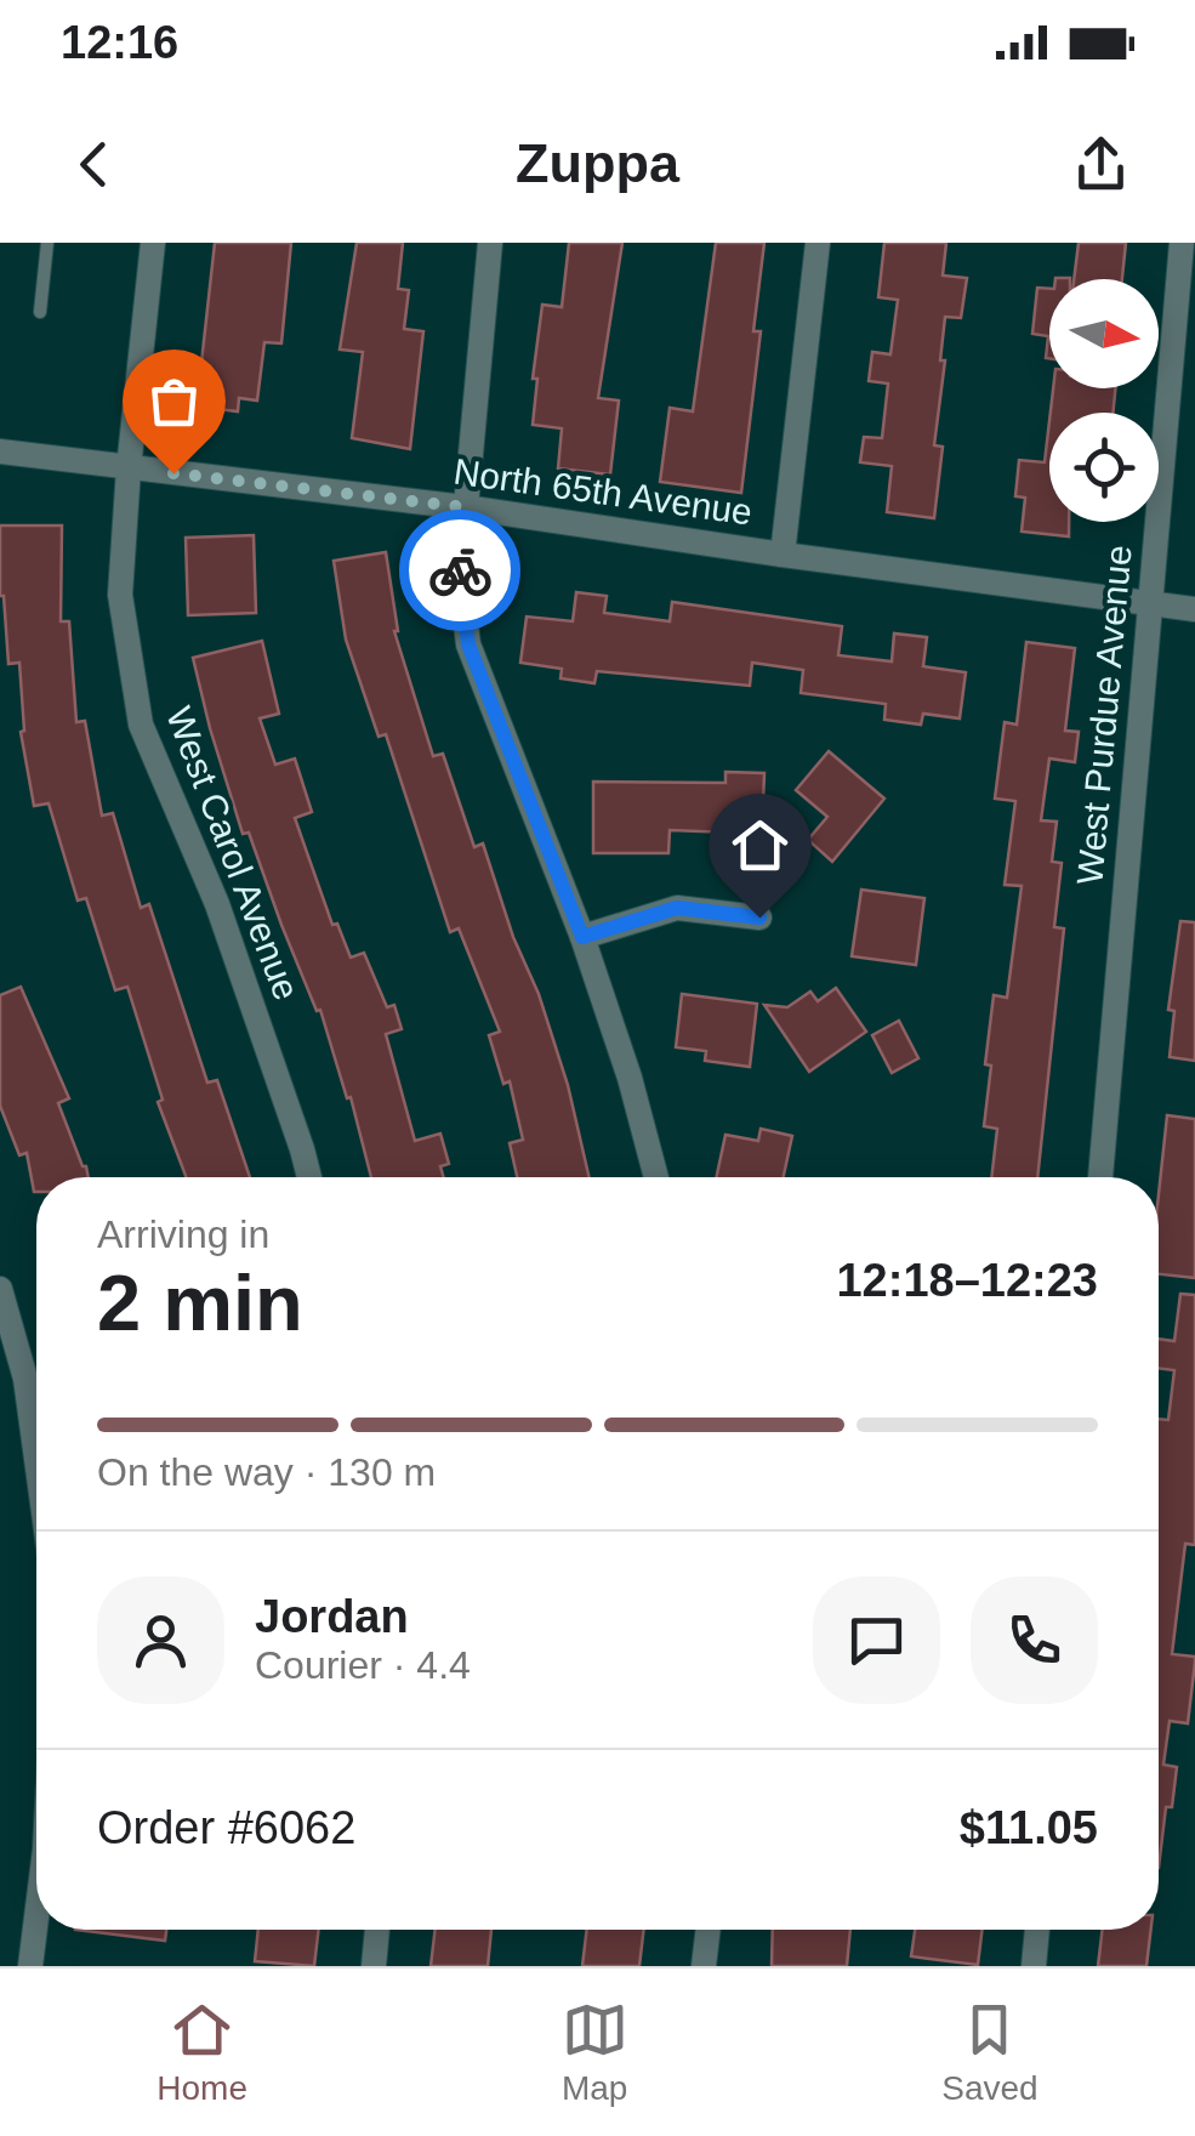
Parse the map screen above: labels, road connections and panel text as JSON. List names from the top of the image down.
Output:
{
  "streets": {
    "street": ["North 65th Avenue", "West Purdue Avenue", "West Carol Avenue"]
  },
  "crossings": [
    ["North 65th Avenue", "West Purdue Avenue"],
    ["North 65th Avenue", "West Carol Avenue"]
  ],
  "north": "right",
  "page": {
    "status": "12:16",
    "header": "Zuppa",
    "heading": ["2 min", "Arriving in", "12:18–12:23"],
    "panel": [
      "Jordan",
      "Courier · 4.4",
      "Order #6062",
      "$11.05"
    ],
    "bar": "On the way · 130 m",
    "tabs": ["Home", "Map", "Saved"]
  }
}
